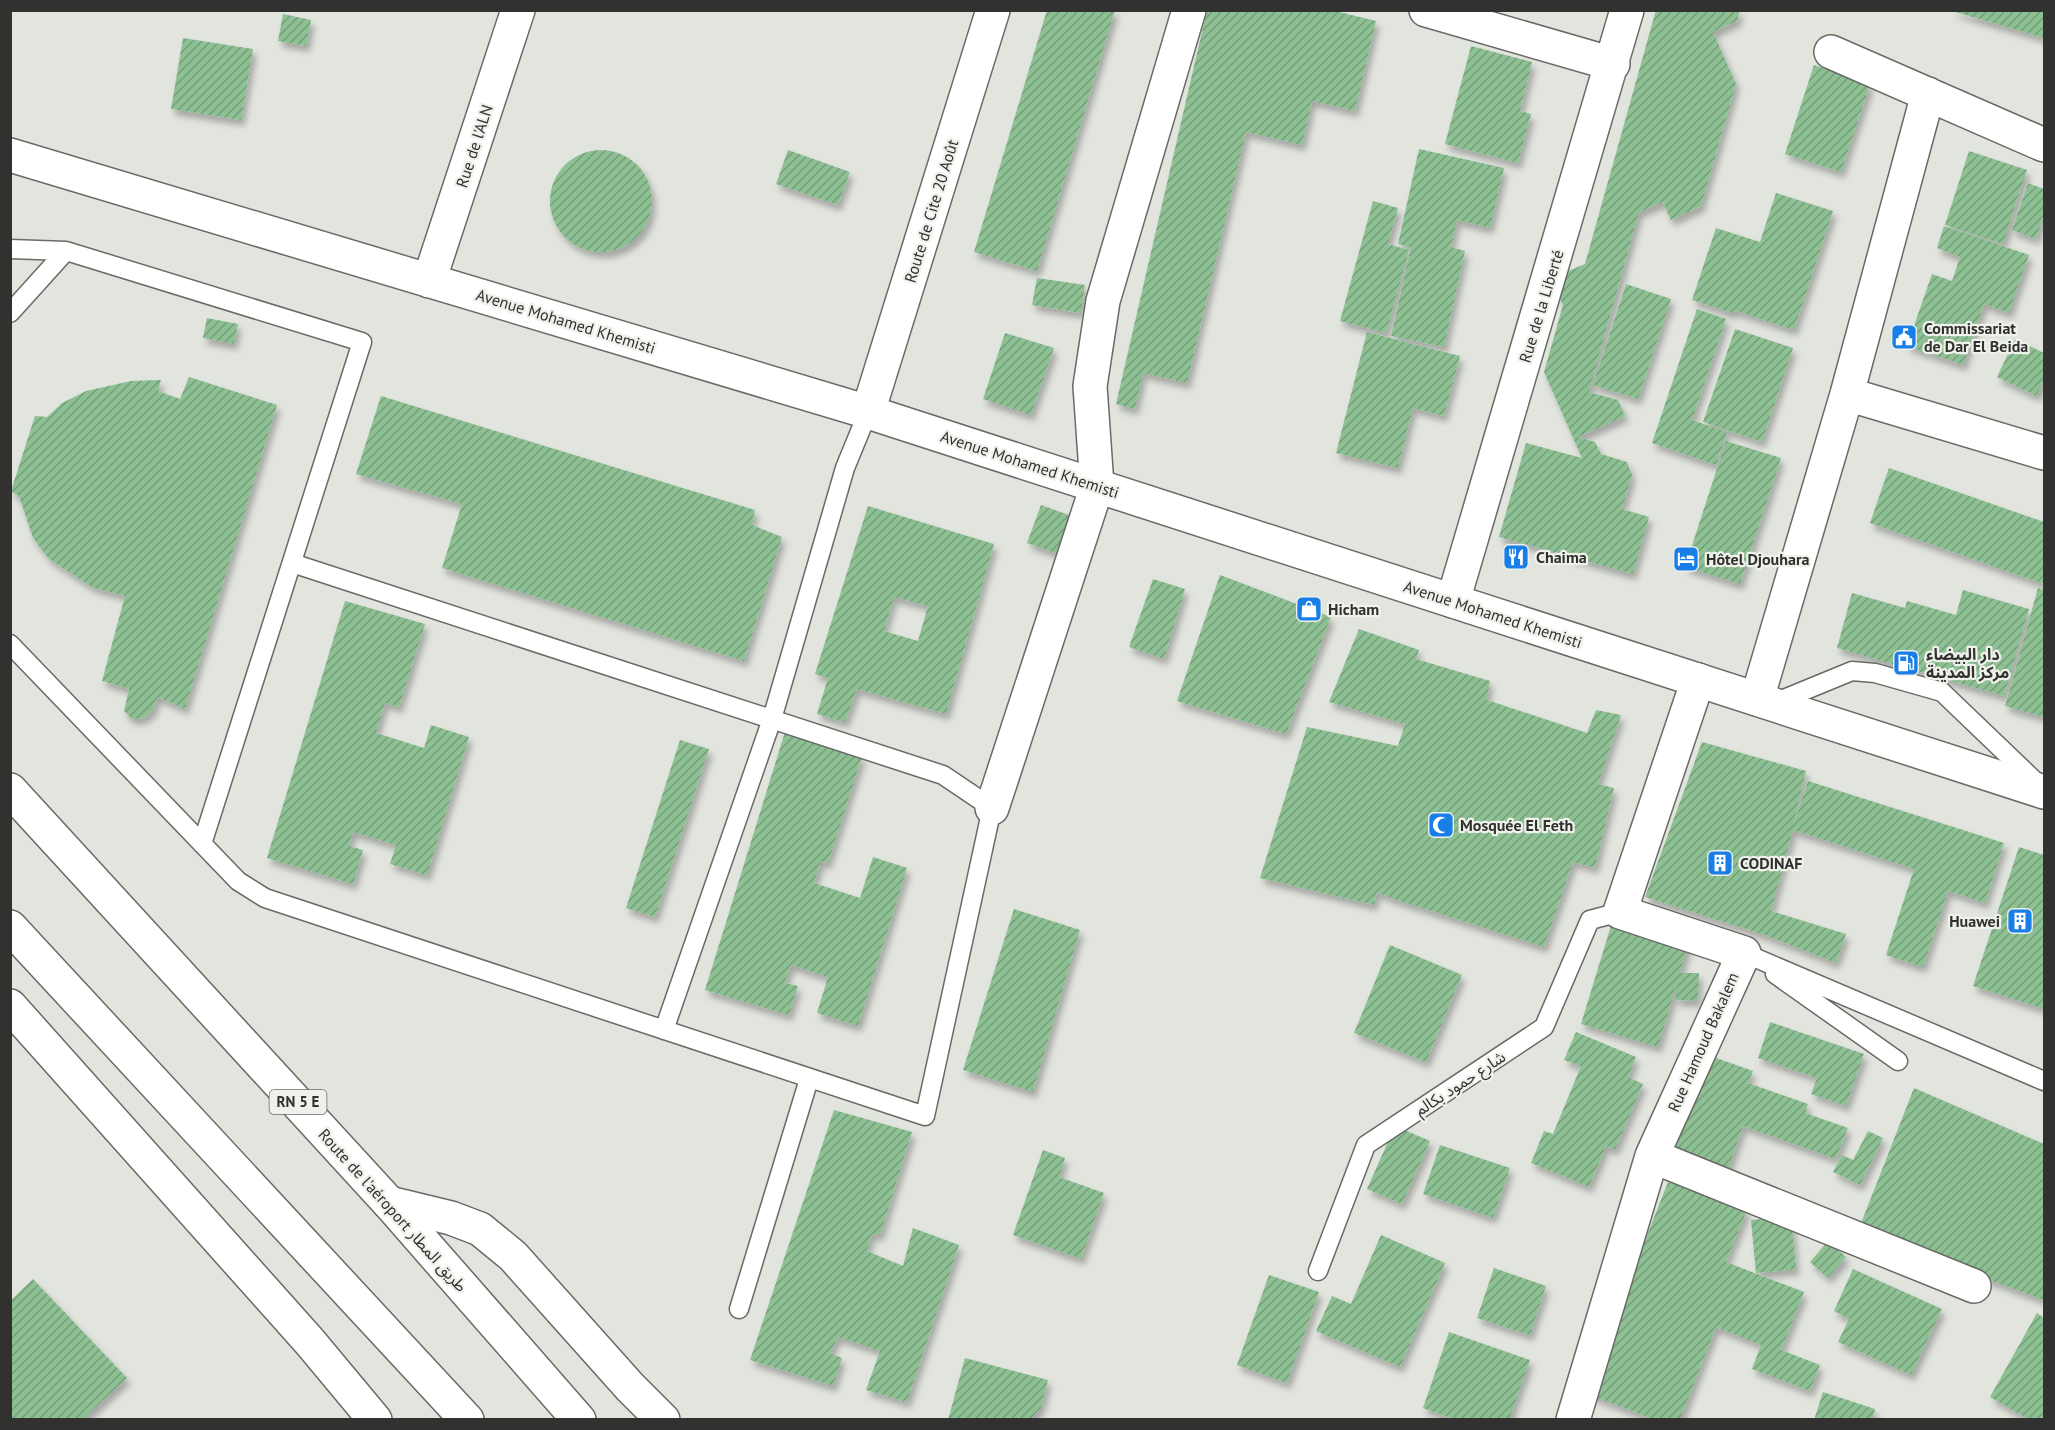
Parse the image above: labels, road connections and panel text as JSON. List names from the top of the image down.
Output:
{
  "streets": {
    "main road": [
      "Rue de l'ALN",
      "Route de Cite 20 Août",
      "Rue de la Liberté",
      "Avenue Mohamed Khemisti",
      "Rue Hamoud Bakalem",
      "RN 5 E",
      "Route de l'aéroport طريق المطار"
    ],
    "lane": ["شارع حمود بكالم"]
  },
  "crossings": [
    ["Rue de l'ALN", "Avenue Mohamed Khemisti"],
    ["Route de Cite 20 Août", "Avenue Mohamed Khemisti"],
    ["Rue de la Liberté", "Avenue Mohamed Khemisti"],
    ["Rue Hamoud Bakalem", "شارع حمود بكالم"]
  ],
  "places": {
    "public building": ["Commissariat de Dar El Beida"],
    "restaurant": ["Chaima"],
    "hotel": ["Hôtel Djouhara"],
    "shop": ["Hicham"],
    "fuel station": ["دار البيضاء مركز المدينة"],
    "mosque": ["Mosquée El Feth"],
    "building": ["CODINAF", "Huawei"]
  }
}
